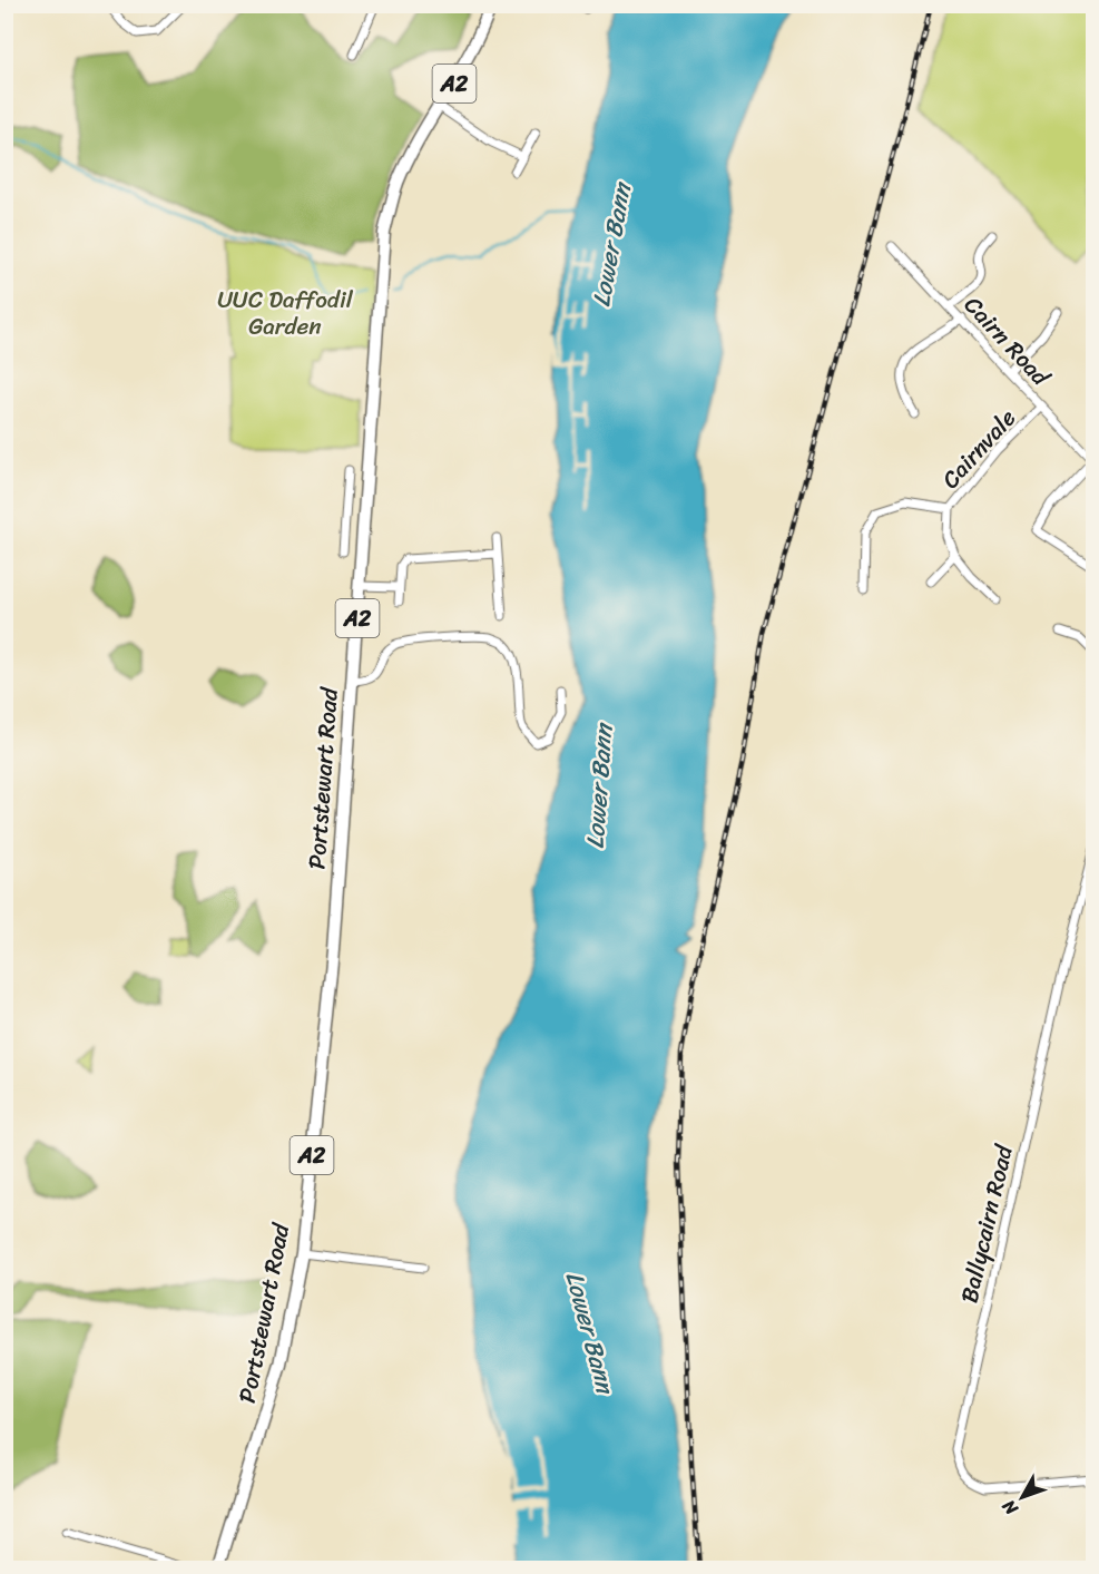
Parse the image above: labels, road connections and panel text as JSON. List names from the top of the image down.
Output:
{
  "streets": {
    "main road": ["A2", "Portstewart Road"],
    "street": ["Cairn Road", "Cairnvale", "Ballycairn Road"]
  },
  "crossings": [
    ["Cairn Road", "Cairnvale"]
  ],
  "water": ["Lower Bann"],
  "parks": ["UUC Daffodil Garden"],
  "north": "bottom left"
}
